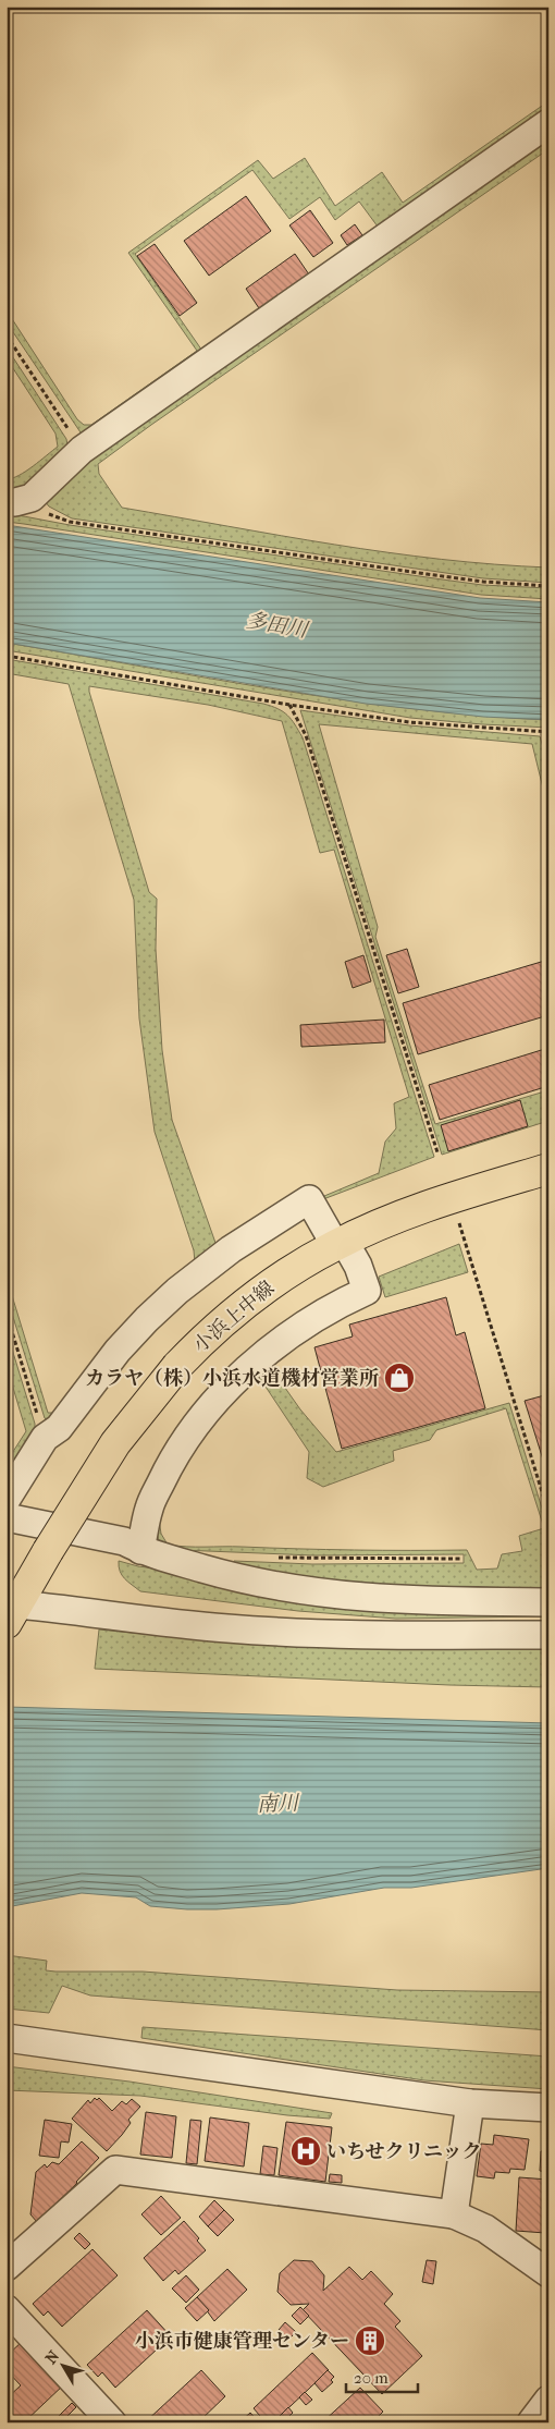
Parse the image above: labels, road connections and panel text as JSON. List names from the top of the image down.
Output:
{
  "streets": {
    "main road": ["小浜上中線"]
  },
  "water": ["多田川", "南川"],
  "places": {
    "shop": ["カラヤ（株）小浜水道機材営業所"],
    "hospital": ["いちせクリニック"],
    "building": ["小浜市健康管理センター"]
  },
  "scale_bar": "20 m",
  "north": "top left"
}
